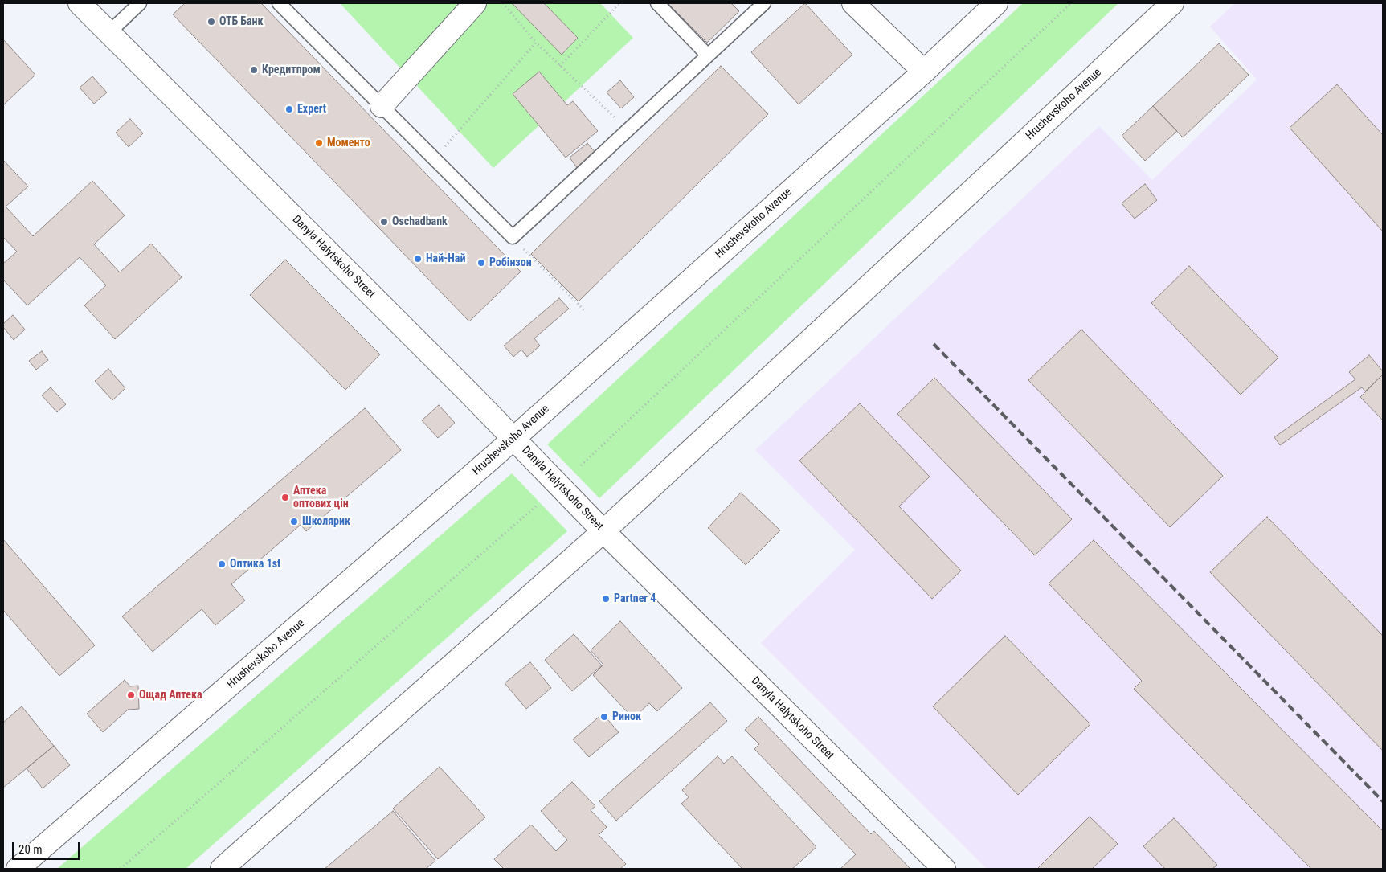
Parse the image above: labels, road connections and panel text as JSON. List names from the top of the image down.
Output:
{
  "streets": {
    "main road": ["Hrushevskoho Avenue", "Danyla Halytskoho Street"]
  },
  "crossings": [
    ["Hrushevskoho Avenue", "Danyla Halytskoho Street"]
  ],
  "places": [
    "ОТБ Банк",
    "Кредитпром",
    "Expert",
    "Моменто",
    "Oschadbank",
    "Най-Най",
    "Робінзон",
    "Аптека оптових цін",
    "Школярик",
    "Оптика 1st",
    "Partner 4",
    "Ощад Аптека",
    "Ринок"
  ],
  "scale_bar": "20 m"
}
